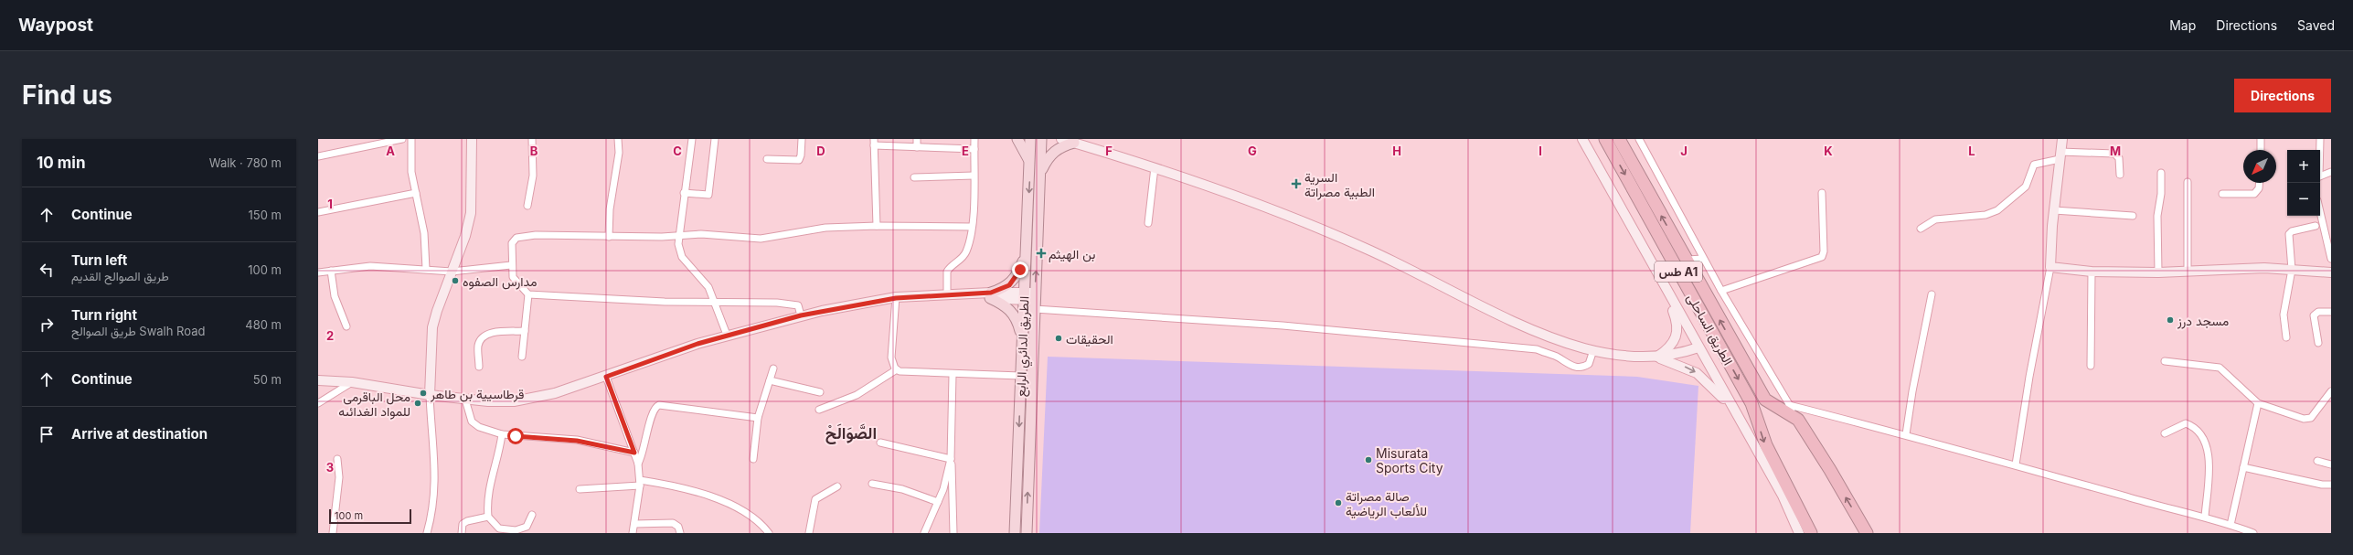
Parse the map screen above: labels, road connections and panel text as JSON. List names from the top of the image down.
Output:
{
  "streets": {
    "highway": ["طس A1", "الطريق الساحلى"],
    "main road": ["الطريق الدائري الرابع"]
  },
  "districts": ["الصَّوَالَحْ"],
  "places": {
    "health": ["السرية الطبية مصراتة", "بن الهيثم"],
    "other": [
      "مدارس الصفوه",
      "مسجد درز",
      "الحقيقات",
      "قرطاسيية بن طاهر",
      "محل الباقرمى للمواد الغدائىه",
      "Misurata Sports City",
      "صالة مصراتة للألعاب الرياضية"
    ]
  },
  "scale_bar": "100 m",
  "north": "bottom left",
  "page": {
    "header": "Waypost",
    "nav": ["Map", "Directions", "Saved"],
    "buttons": "Directions",
    "title": "Find us",
    "heading": ["10 min", "Walk · 780 m"],
    "map_buttons": ["+", "−"],
    "list": [
      ["Continue", "150 m"],
      ["Turn left", "طريق الصوالح القديم", "100 m"],
      ["Turn right", "طريق الصوالح Swalh Road", "480 m"],
      ["Continue", "50 m"],
      "Arrive at destination"
    ],
    "scale": "100 m"
  },
  "grid": {
    "columns": [
      "A",
      "B",
      "C",
      "D",
      "E",
      "F",
      "G",
      "H",
      "I",
      "J",
      "K",
      "L",
      "M"
    ],
    "rows": ["1", "2", "3"]
  }
}
